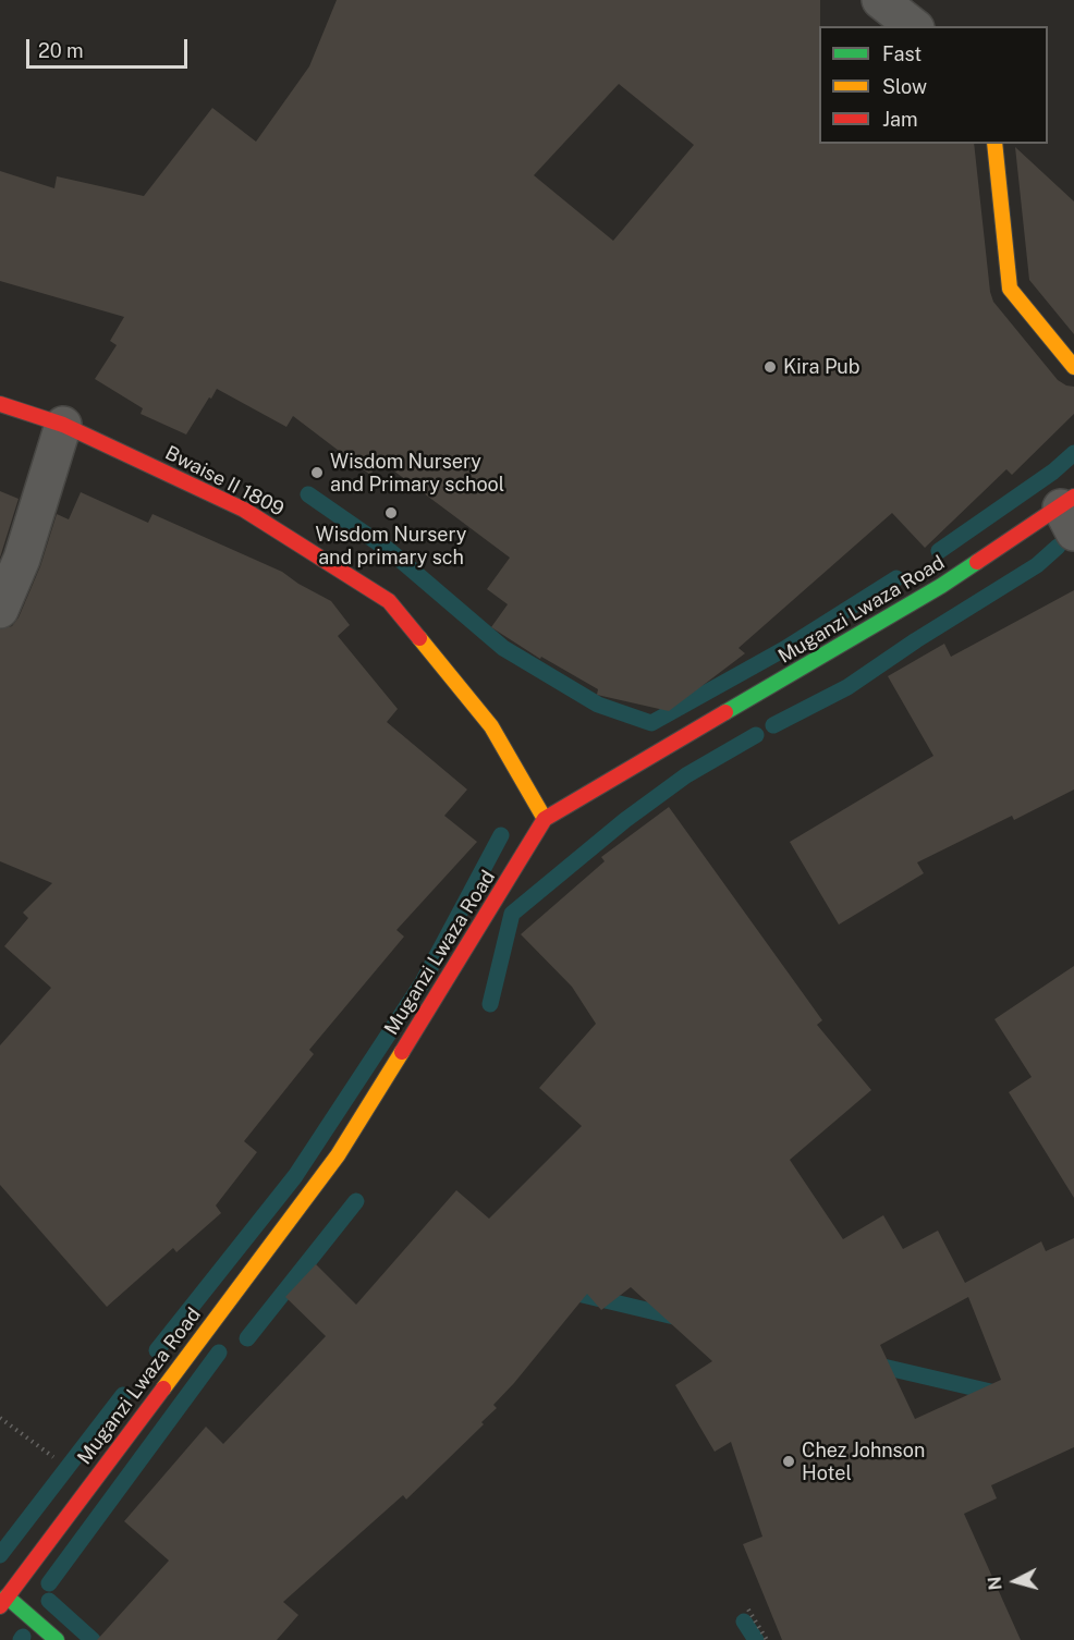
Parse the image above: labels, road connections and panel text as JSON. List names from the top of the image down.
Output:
{
  "streets": {
    "street": ["Bwaise II 1809", "Muganzi Lwaza Road"]
  },
  "crossings": [
    ["Bwaise II 1809", "Muganzi Lwaza Road"]
  ],
  "places": [
    "Kira Pub",
    "Wisdom Nursery and Primary school",
    "Wisdom Nursery and primary sch",
    "Chez Johnson Hotel"
  ],
  "legend": ["Fast", "Slow", "Jam"],
  "scale_bar": "20 m",
  "north": "left"
}
